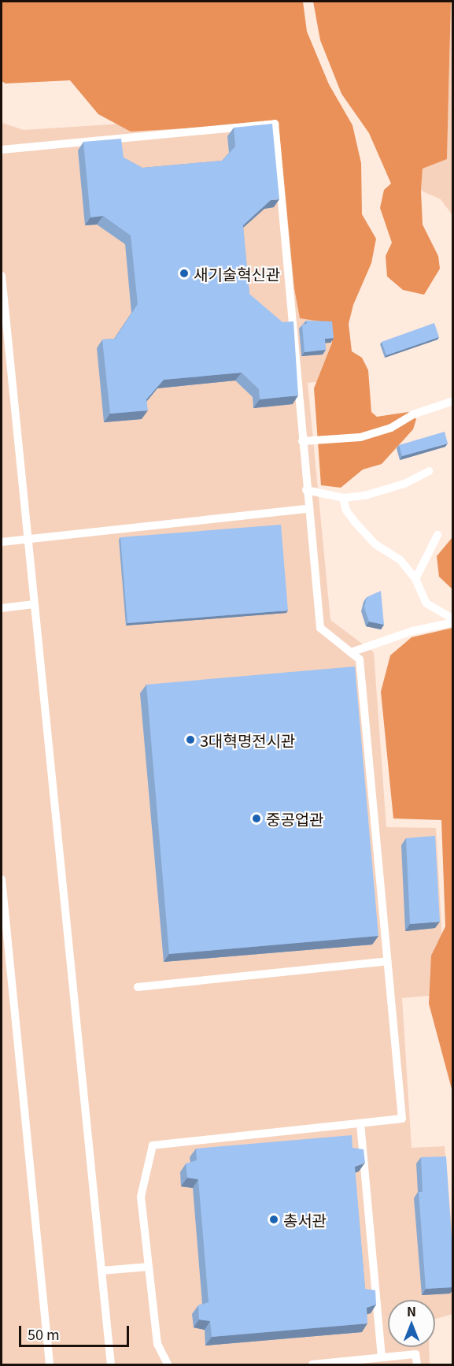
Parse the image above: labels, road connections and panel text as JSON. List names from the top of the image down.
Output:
{
  "places": [
    "새기술혁신관",
    "3대혁명전시관",
    "중공업관",
    "총서관"
  ],
  "scale_bar": "50 m",
  "north": "top"
}
